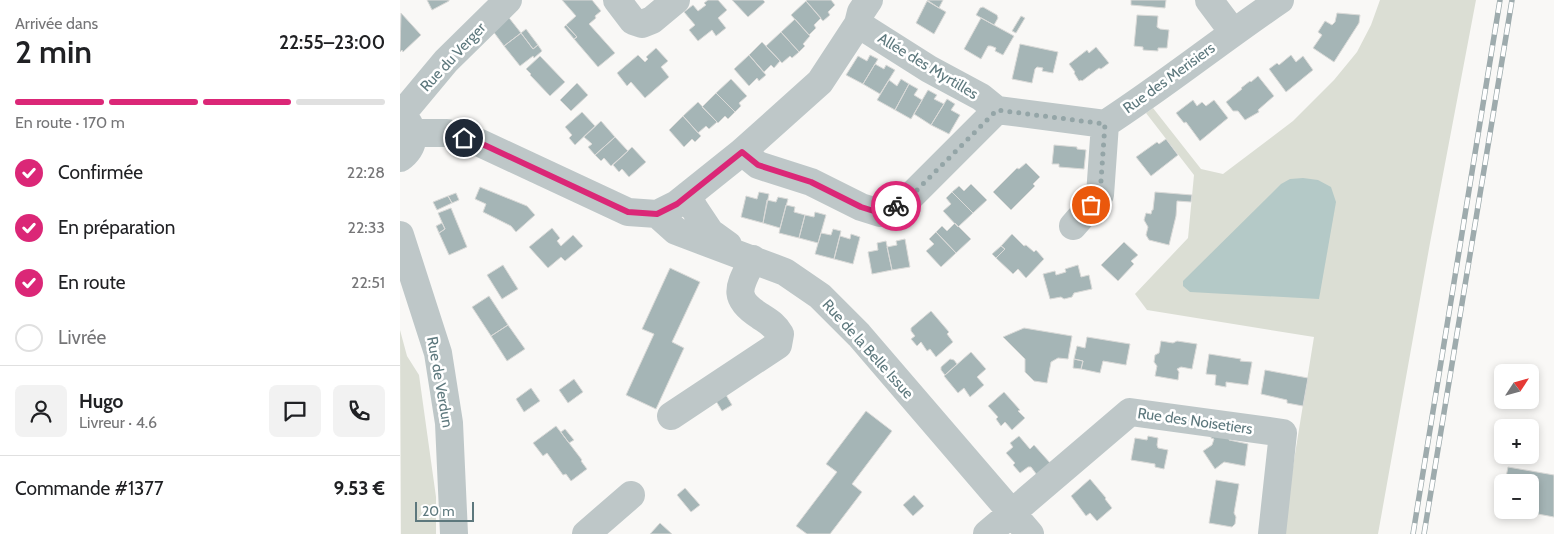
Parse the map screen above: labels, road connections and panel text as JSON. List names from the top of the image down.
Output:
{
  "streets": {
    "street": [
      "Rue du Verger",
      "Allée des Myrtilles",
      "Rue des Merisiers",
      "Rue de la Belle Issue",
      "Rue de Verdun",
      "Rue des Noisetiers"
    ]
  },
  "crossings": [
    ["Rue de la Belle Issue", "Rue des Noisetiers"]
  ],
  "scale_bar": "20 m",
  "north": "top right",
  "page": {
    "heading": ["2 min", "Arrivée dans", "22:55–23:00"],
    "panel": [
      "Hugo",
      "Livreur · 4.6",
      "Commande #1377",
      "9.53 €"
    ],
    "bar": "En route · 170 m",
    "list": [
      ["Confirmée", "22:28"],
      ["En préparation", "22:33"],
      ["En route", "22:51"],
      "Livrée"
    ],
    "map_buttons": ["+", "−"],
    "scale": "20 m"
  }
}
